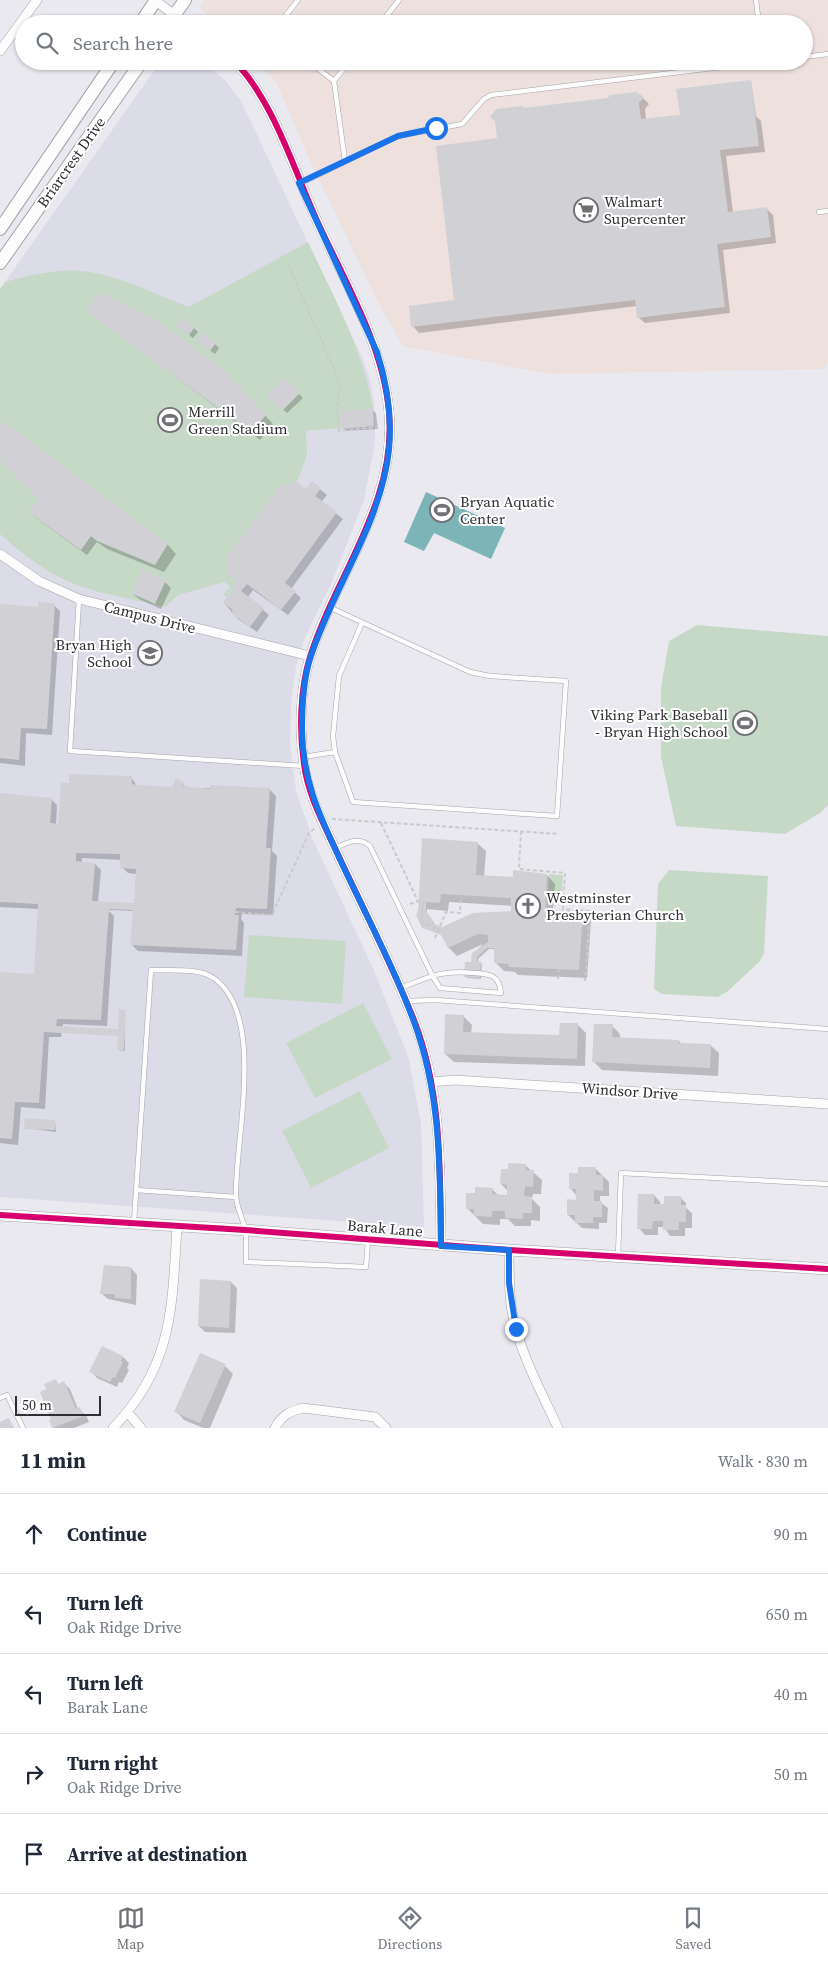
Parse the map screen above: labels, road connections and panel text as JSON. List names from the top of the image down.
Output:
{
  "streets": {
    "main road": ["Briarcrest Drive"],
    "street": ["Campus Drive", "Windsor Drive", "Barak Lane"]
  },
  "places": {
    "supermarket": ["Walmart Supercenter"],
    "sports": ["Merrill Green Stadium", "Bryan Aquatic Center", "Viking Park Baseball - Bryan High School"],
    "school or university": ["Bryan High School"],
    "church": ["Westminster Presbyterian Church"]
  },
  "scale_bar": "50 m",
  "page": {
    "search": "Search here",
    "scale": "50 m",
    "heading": ["11 min", "Walk · 830 m"],
    "list": [
      ["Continue", "90 m"],
      ["Turn left", "Oak Ridge Drive", "650 m"],
      ["Turn left", "Barak Lane", "40 m"],
      ["Turn right", "Oak Ridge Drive", "50 m"],
      "Arrive at destination"
    ],
    "nav": ["Map", "Directions", "Saved"]
  }
}
